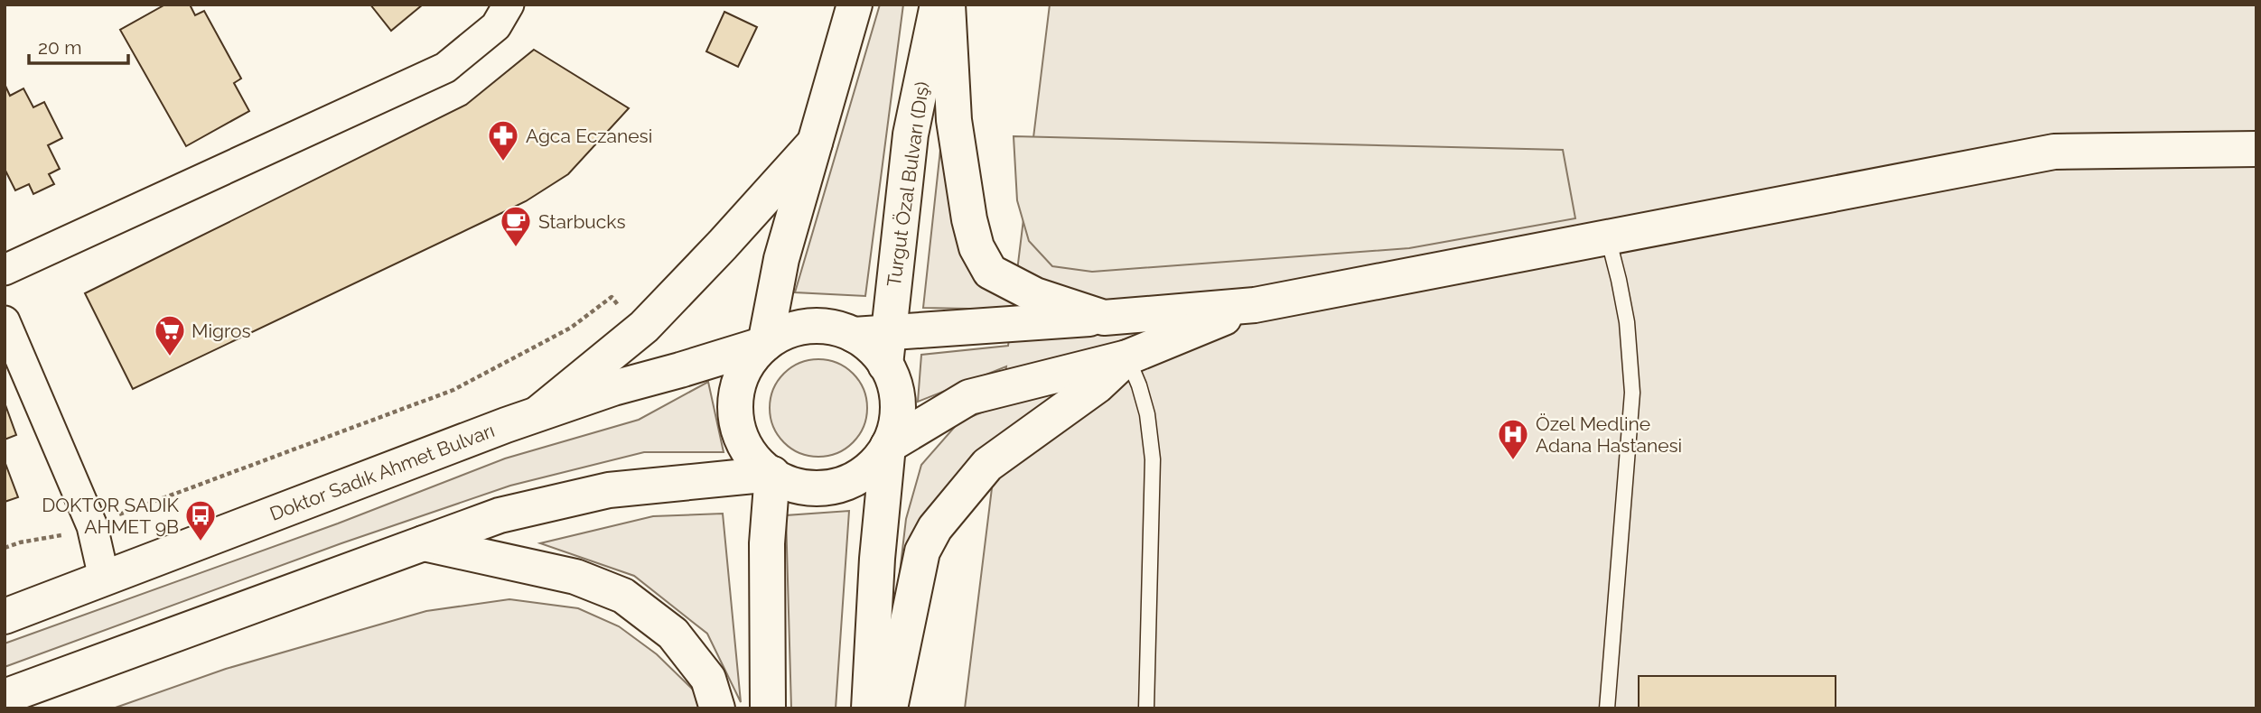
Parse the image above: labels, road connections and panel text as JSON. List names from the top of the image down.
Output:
{
  "streets": {
    "main road": ["Turgut Özal Bulvarı (Dış)", "Doktor Sadık Ahmet Bulvarı"]
  },
  "crossings": [
    ["Turgut Özal Bulvarı (Dış)", "Doktor Sadık Ahmet Bulvarı"]
  ],
  "places": {
    "pharmacy": ["Ağca Eczanesi"],
    "cafe": ["Starbucks"],
    "supermarket": ["Migros"],
    "hospital": ["Özel Medline Adana Hastanesi"],
    "bus stop": ["DOKTOR SADIK AHMET 9B"]
  },
  "scale_bar": "20 m"
}
